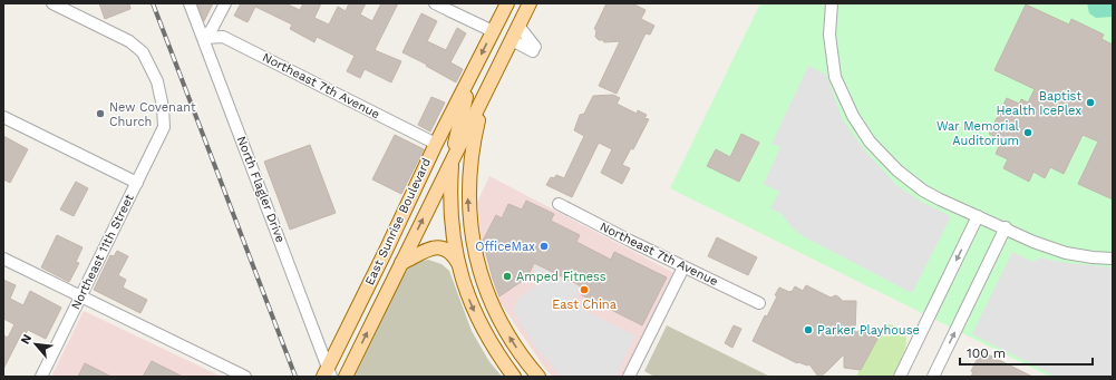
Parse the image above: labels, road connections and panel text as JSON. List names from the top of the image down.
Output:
{
  "streets": {
    "main road": ["East Sunrise Boulevard"],
    "street": ["Northeast 7th Avenue", "North Flagler Drive", "Northeast 11th Street"]
  },
  "crossings": [
    ["Northeast 7th Avenue", "North Flagler Drive"],
    ["Northeast 7th Avenue", "East Sunrise Boulevard"],
    ["North Flagler Drive", "East Sunrise Boulevard"]
  ],
  "places": [
    "Baptist Health IcePlex",
    "New Covenant Church",
    "War Memorial Auditorium",
    "OfficeMax",
    "Amped Fitness",
    "East China",
    "Parker Playhouse"
  ],
  "scale_bar": "100 m",
  "north": "top left"
}
